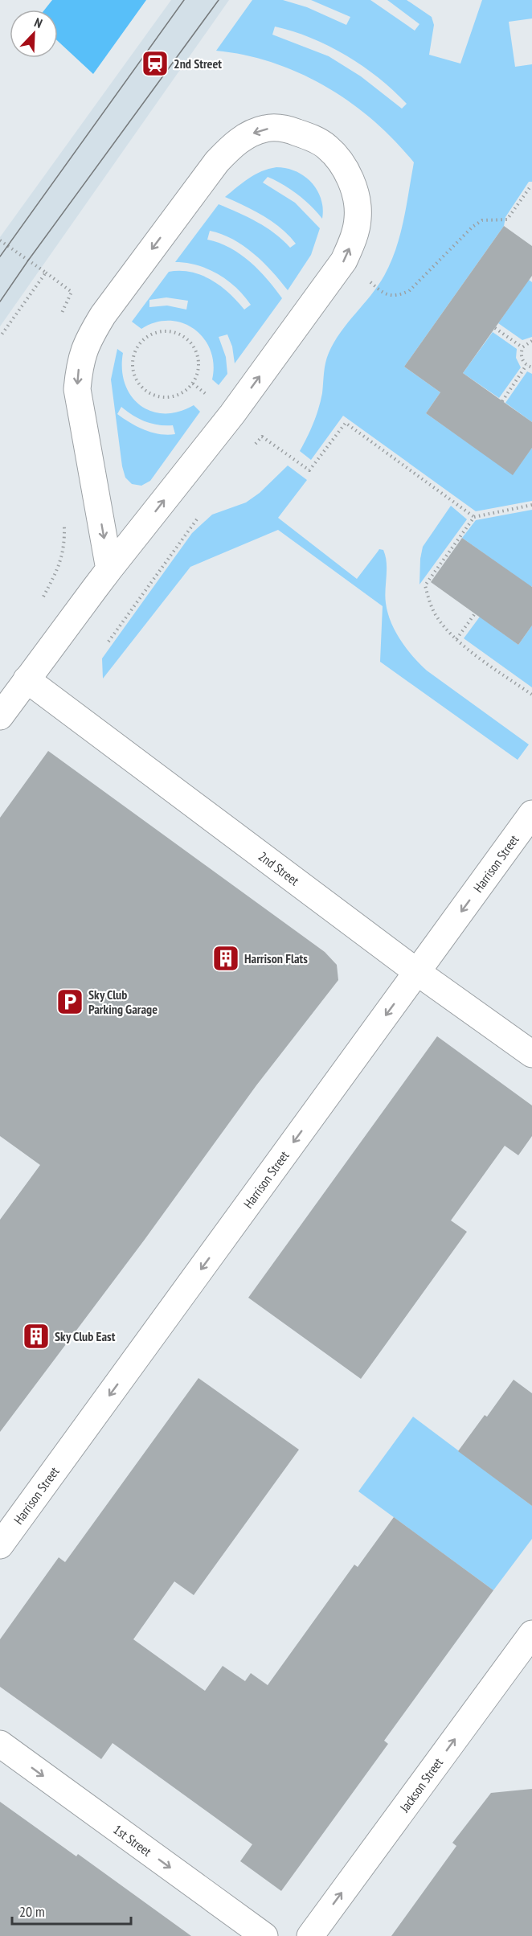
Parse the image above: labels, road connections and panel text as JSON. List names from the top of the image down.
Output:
{
  "streets": {
    "street": [
      "Harrison Street",
      "2nd Street",
      "Jackson Street",
      "1st Street"
    ]
  },
  "crossings": [
    ["Harrison Street", "2nd Street"]
  ],
  "one_way": ["Harrison Street", "Jackson Street", "1st Street"],
  "places": {
    "station": ["2nd Street"],
    "building": ["Harrison Flats", "Sky Club East"],
    "parking": ["Sky Club Parking Garage"]
  },
  "scale_bar": "20 m",
  "north": "top right"
}
